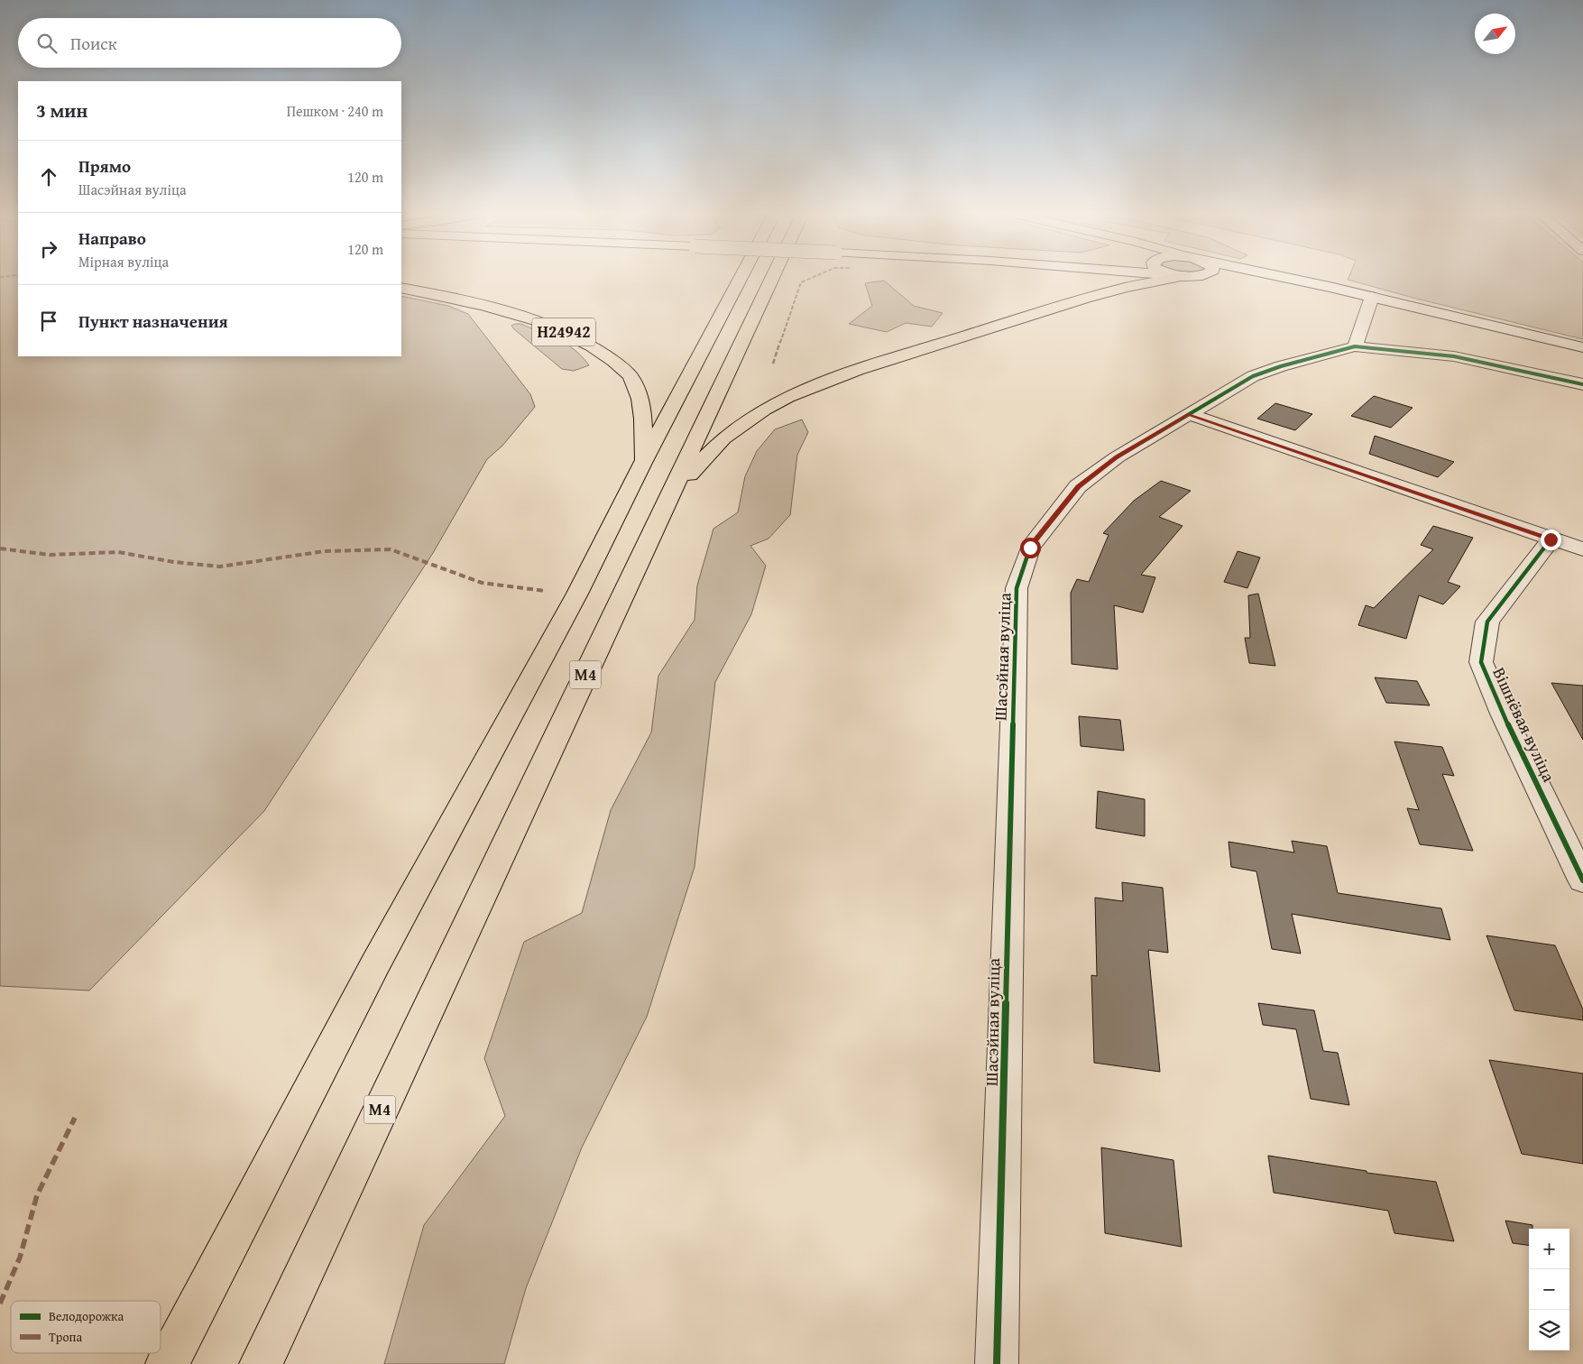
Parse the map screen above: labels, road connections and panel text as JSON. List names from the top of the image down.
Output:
{
  "streets": {
    "highway": ["Н24942", "М4"],
    "street": ["Шасэйная вуліца", "Вішнёвая вуліца"]
  },
  "crossings": [
    ["Н24942", "М4"]
  ],
  "legend": ["Велодорожка", "Тропа"],
  "north": "top right",
  "page": {
    "search": "Поиск",
    "heading": ["3 мин", "Пешком · 240 m"],
    "list": [
      ["Прямо", "Шасэйная вуліца", "120 m"],
      ["Направо", "Мірная вуліца", "120 m"],
      "Пункт назначения"
    ],
    "map_buttons": ["+", "−"]
  }
}
